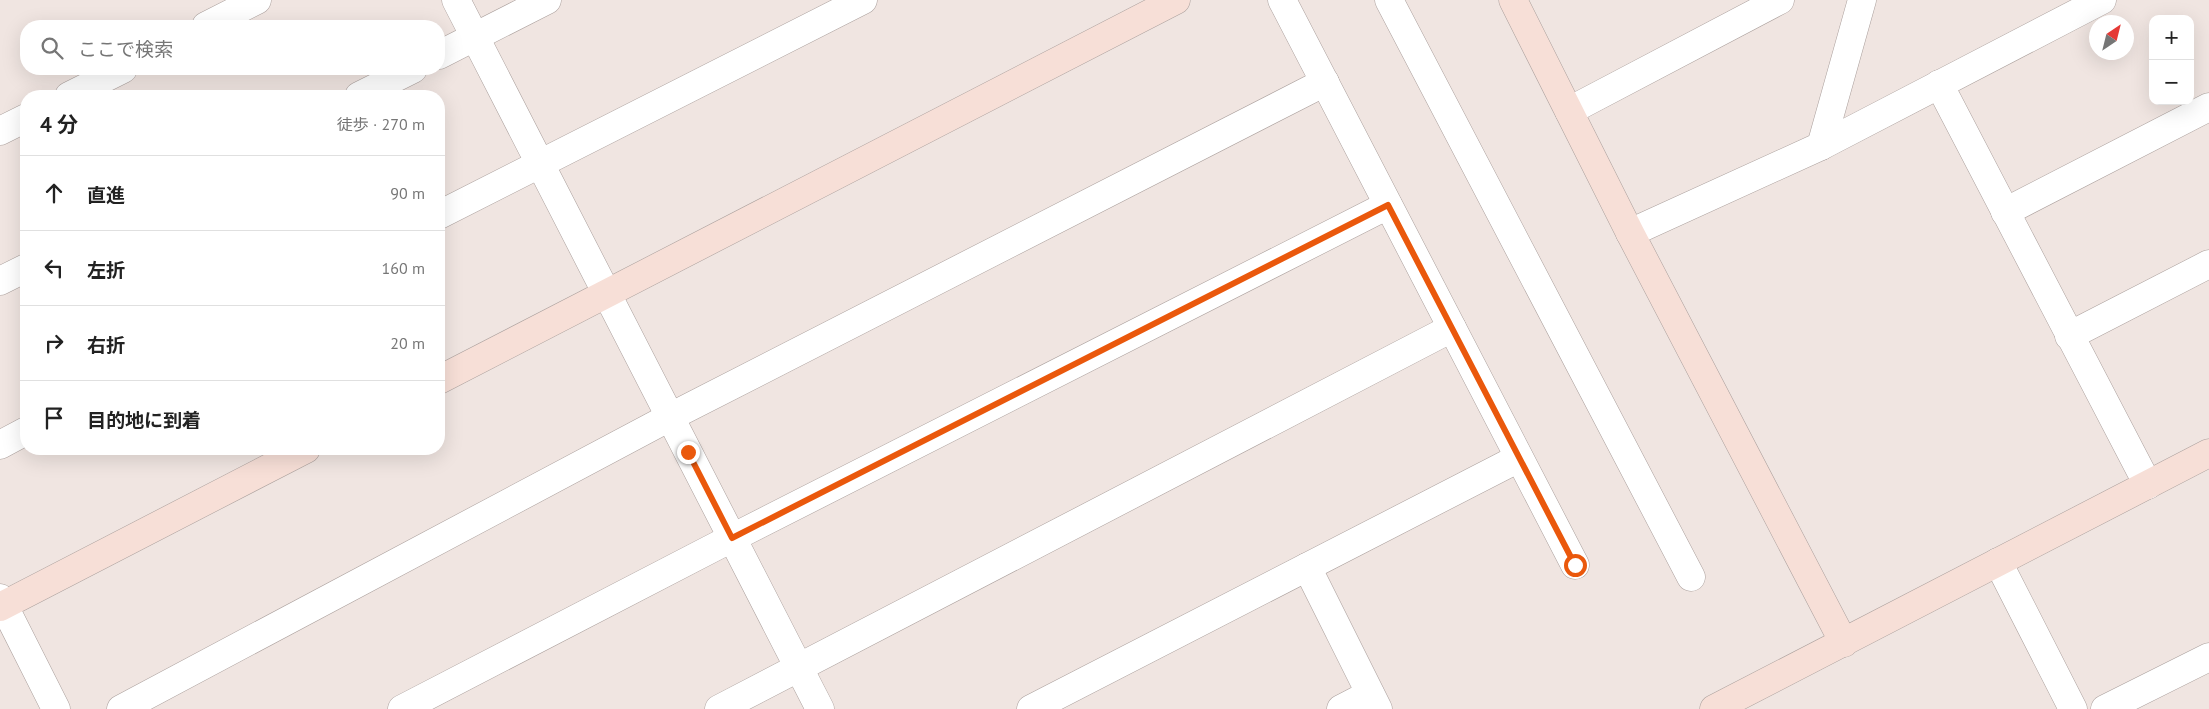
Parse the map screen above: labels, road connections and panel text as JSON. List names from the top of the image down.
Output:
{
  "north": "top right",
  "page": {
    "map_buttons": ["+", "−"],
    "search": "ここで検索",
    "heading": ["4 分", "徒歩 · 270 m"],
    "list": [
      ["直進", "90 m"],
      ["左折", "160 m"],
      ["右折", "20 m"],
      "目的地に到着"
    ]
  }
}
